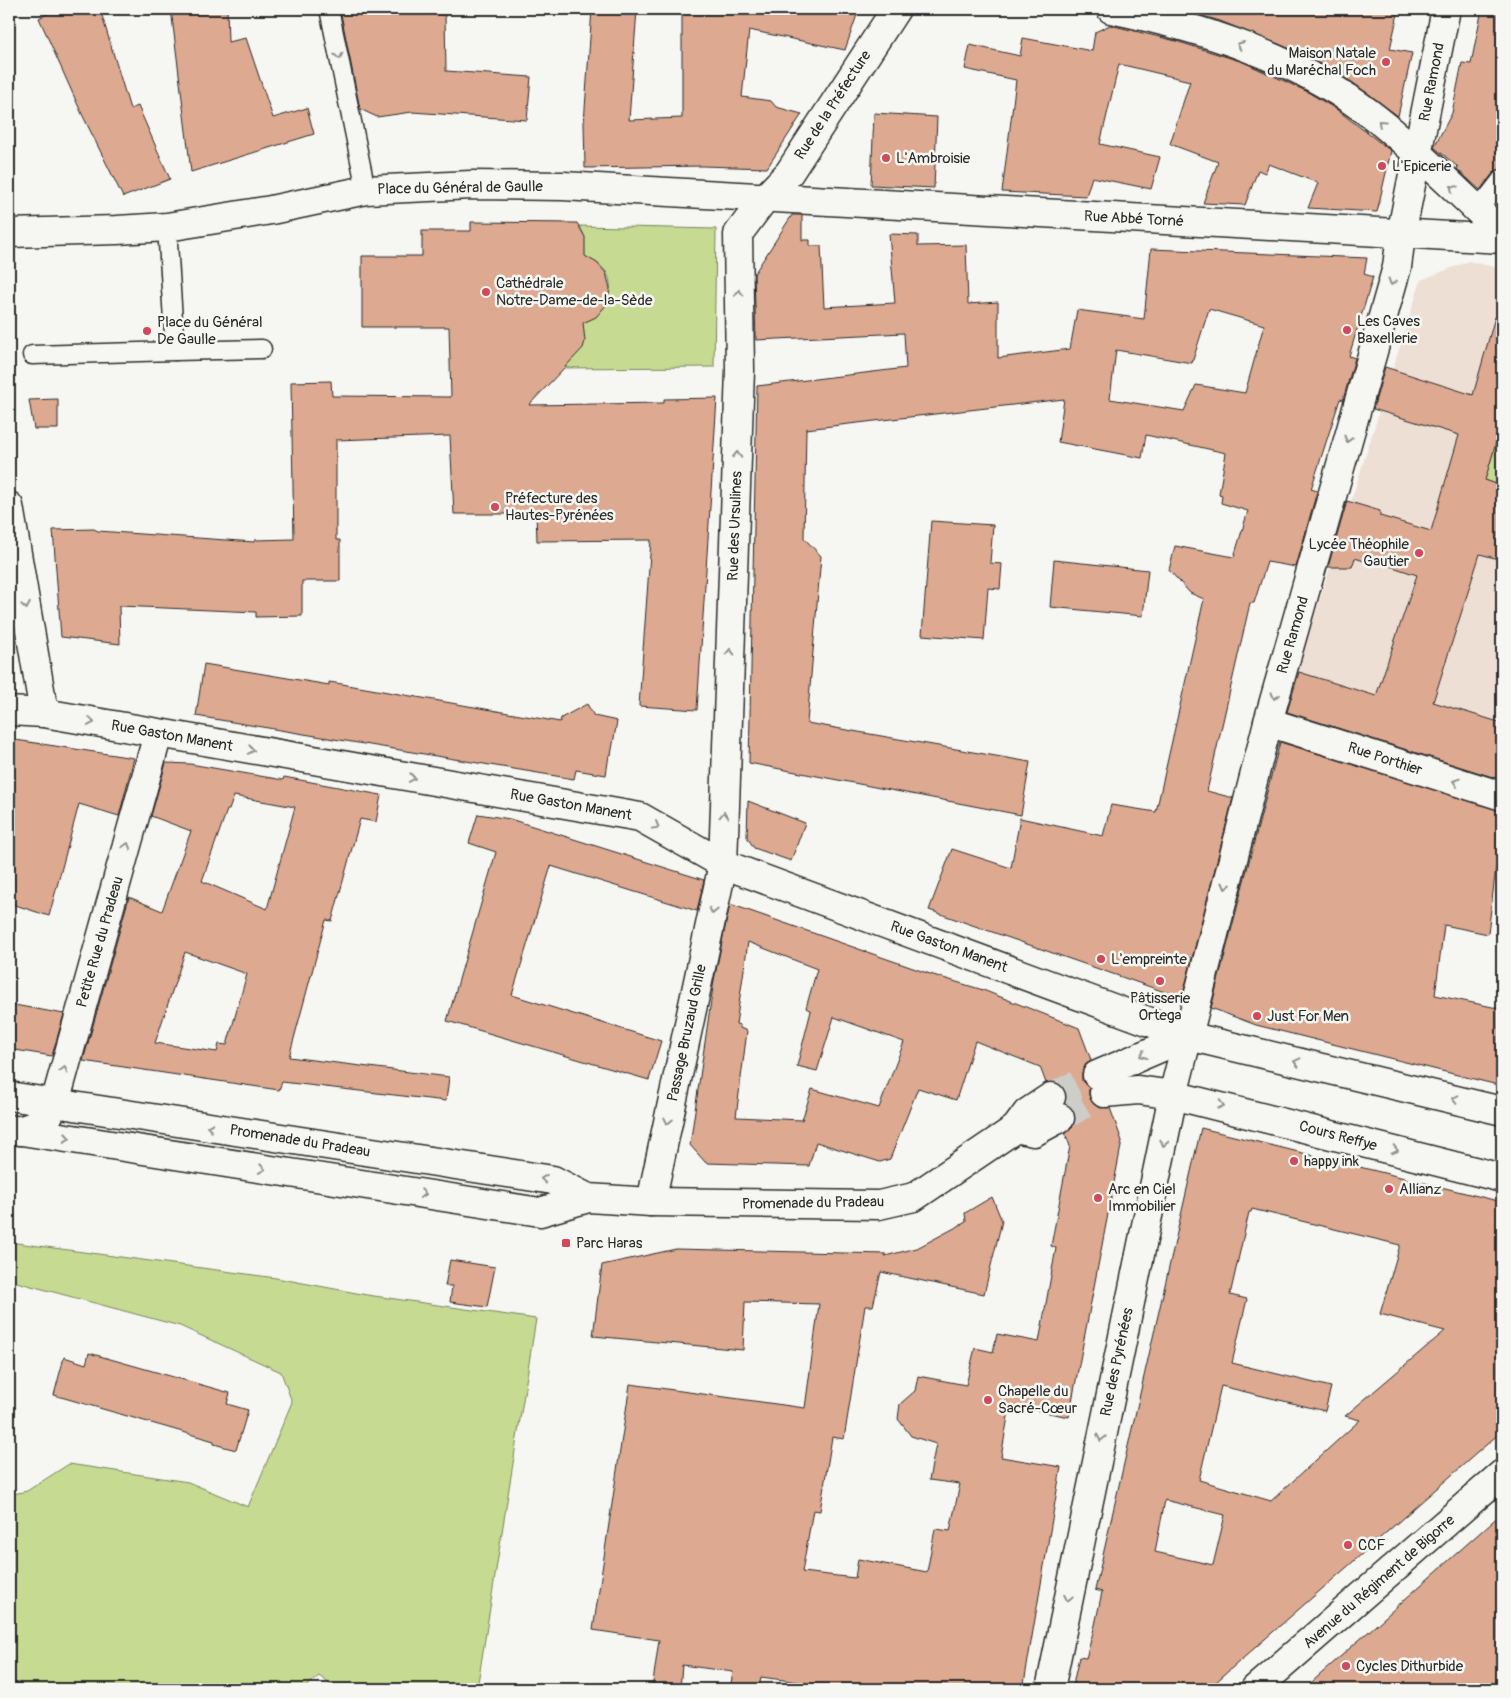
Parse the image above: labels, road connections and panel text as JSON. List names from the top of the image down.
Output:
{
  "streets": {
    "street": [
      "Rue Ramond",
      "Rue de la Préfecture",
      "Place du Général de Gaulle",
      "Rue Abbé Torné",
      "Rue des Ursulines",
      "Rue Gaston Manent",
      "Rue Porthier",
      "Petite Rue du Pradeau",
      "Passage Bruzaud Grille",
      "Cours Reffye",
      "Promenade du Pradeau",
      "Rue des Pyrénées",
      "Avenue du Régiment de Bigorre"
    ]
  },
  "crossings": [
    ["Rue Ramond", "Rue Abbé Torné"],
    ["Rue Ramond", "Rue Gaston Manent"],
    ["Rue Ramond", "Rue Porthier"],
    ["Rue Ramond", "Rue des Pyrénées"],
    ["Rue de la Préfecture", "Place du Général de Gaulle"],
    ["Rue de la Préfecture", "Rue Abbé Torné"],
    ["Rue de la Préfecture", "Rue des Ursulines"],
    ["Place du Général de Gaulle", "Rue Abbé Torné"],
    ["Place du Général de Gaulle", "Rue des Ursulines"],
    ["Rue Abbé Torné", "Rue des Ursulines"],
    ["Rue des Ursulines", "Rue Gaston Manent"],
    ["Rue des Ursulines", "Passage Bruzaud Grille"],
    ["Rue Gaston Manent", "Petite Rue du Pradeau"],
    ["Rue Gaston Manent", "Passage Bruzaud Grille"],
    ["Rue Gaston Manent", "Rue des Pyrénées"],
    ["Petite Rue du Pradeau", "Promenade du Pradeau"],
    ["Passage Bruzaud Grille", "Promenade du Pradeau"],
    ["Cours Reffye", "Rue des Pyrénées"]
  ],
  "one_way": [
    "Rue Ramond",
    "Rue des Ursulines",
    "Rue Gaston Manent",
    "Rue Porthier",
    "Petite Rue du Pradeau",
    "Passage Bruzaud Grille",
    "Rue des Pyrénées"
  ],
  "places": {
    "other": [
      "Maison Natale du Maréchal Foch",
      "L'Ambroisie",
      "L'Epicerie",
      "Cathédrale Notre-Dame-de-la-Sède",
      "Les Caves Baxellerie",
      "Place du Général De Gaulle",
      "Préfecture des Hautes-Pyrénées",
      "Lycée Théophile Gautier",
      "L'empreinte",
      "Pâtisserie Ortega",
      "Just For Men",
      "happy ink",
      "Allianz",
      "Arc en Ciel Immobilier",
      "Chapelle du Sacré-Cœur",
      "CCF",
      "Cycles Dithurbide"
    ],
    "transit": ["Parc Haras"]
  }
}
